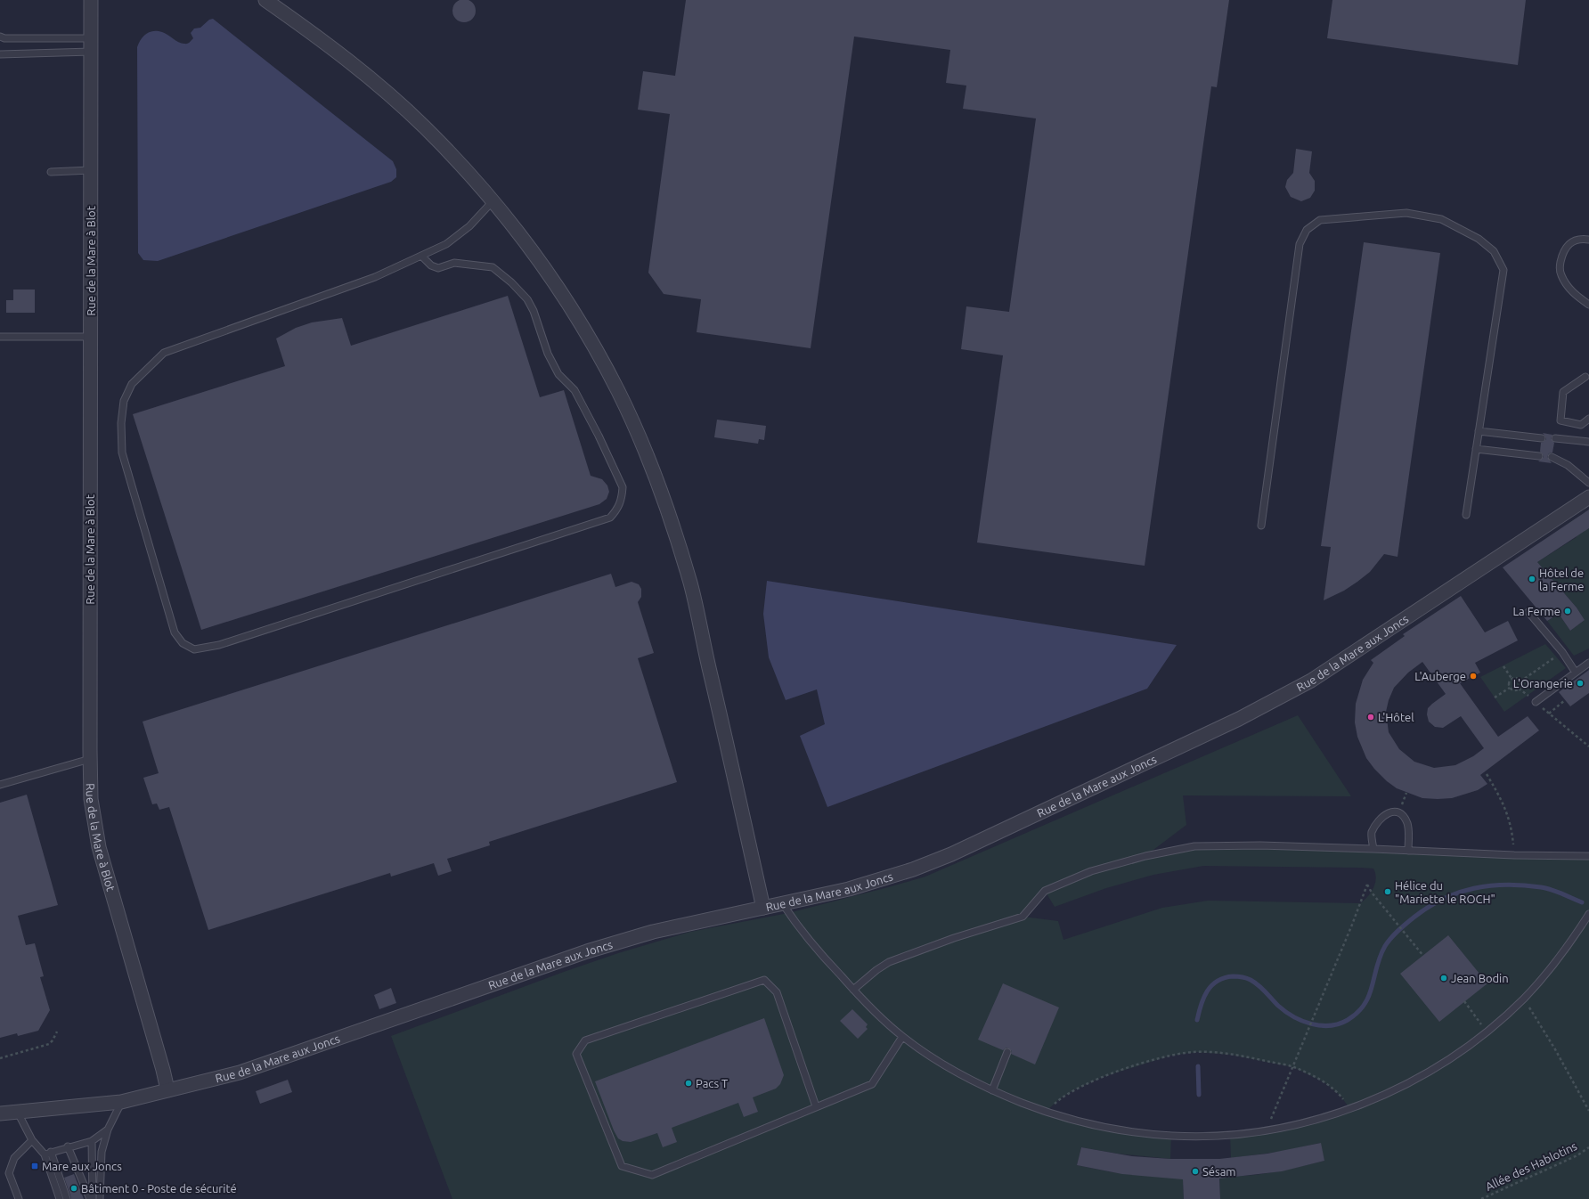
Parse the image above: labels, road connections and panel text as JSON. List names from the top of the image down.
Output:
{
  "streets": {
    "street": ["Rue de la Mare à Blot", "Rue de la Mare aux Joncs"],
    "path": ["Allée des Hablotins"]
  },
  "crossings": [
    ["Rue de la Mare à Blot", "Rue de la Mare aux Joncs"]
  ],
  "places": {
    "other": [
      "Hôtel de la Ferme",
      "La Ferme",
      "L'Auberge",
      "L'Orangerie",
      "L'Hôtel",
      "Hélice du \"Mariette le ROCH\"",
      "Jean Bodin",
      "Pacs T",
      "Sésam",
      "Bâtiment 0 - Poste de sécurité"
    ],
    "transit": ["Mare aux Joncs"]
  }
}
